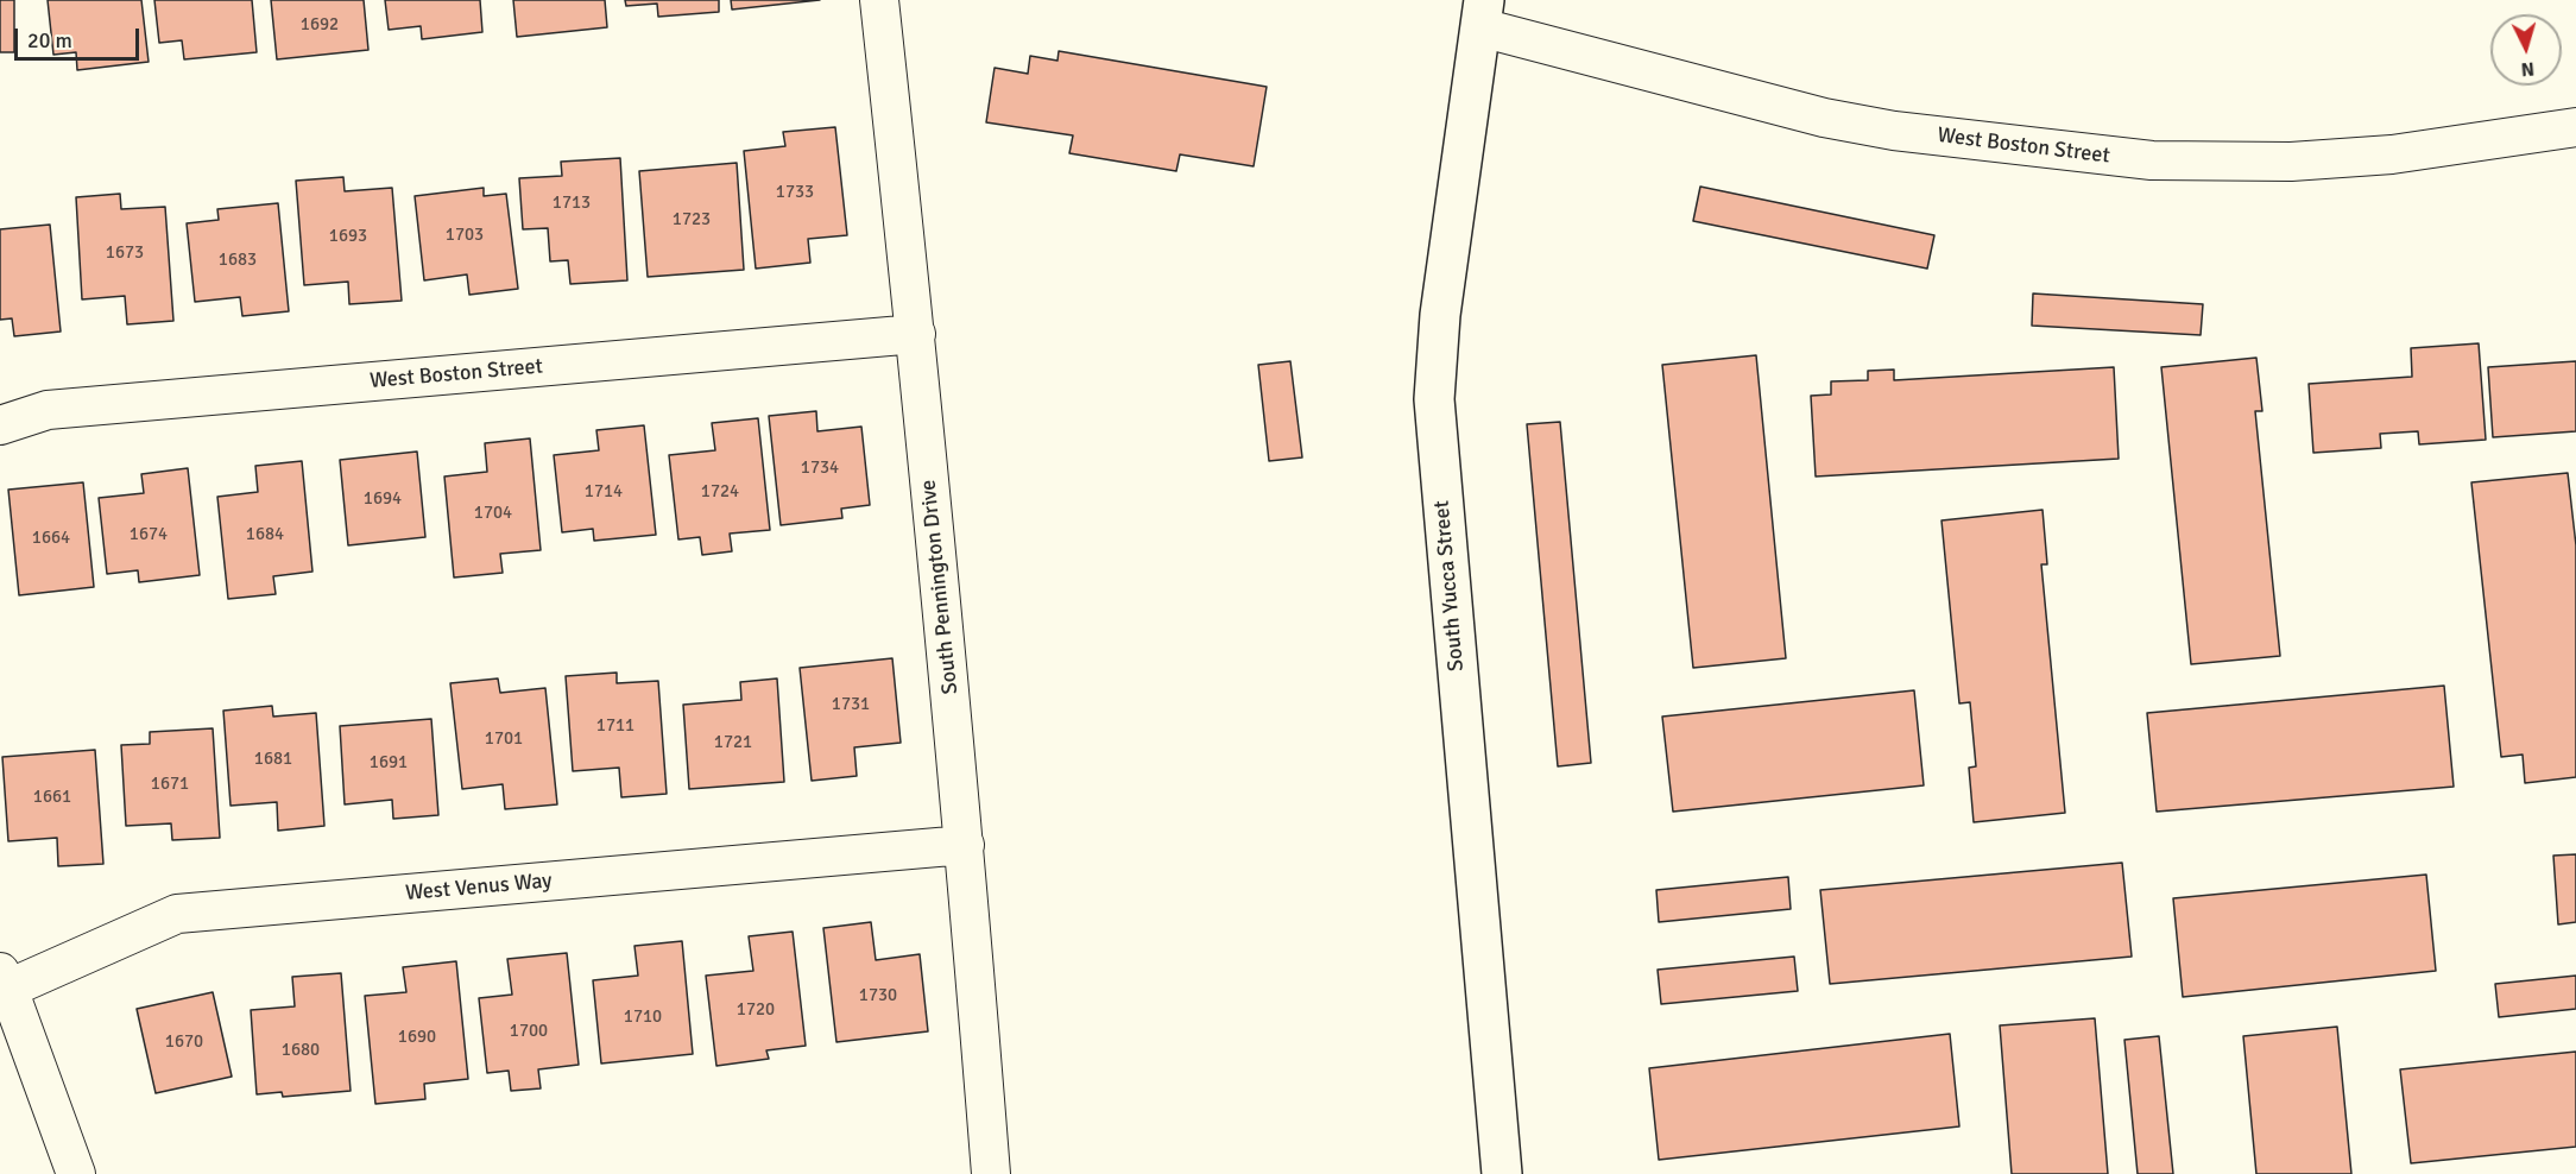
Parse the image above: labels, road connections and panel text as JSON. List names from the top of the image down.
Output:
{
  "streets": {
    "street": [
      "West Boston Street",
      "South Yucca Street",
      "South Pennington Drive",
      "West Venus Way"
    ]
  },
  "crossings": [
    ["West Boston Street", "South Yucca Street"],
    ["West Boston Street", "South Pennington Drive"],
    ["South Pennington Drive", "West Venus Way"]
  ],
  "house_numbers": [
    "1692",
    "1733",
    "1713",
    "1723",
    "1703",
    "1693",
    "1673",
    "1683",
    "1734",
    "1714",
    "1724",
    "1694",
    "1704",
    "1674",
    "1684",
    "1664",
    "1731",
    "1711",
    "1701",
    "1721",
    "1681",
    "1691",
    "1671",
    "1661",
    "1730",
    "1720",
    "1710",
    "1700",
    "1690",
    "1670",
    "1680"
  ],
  "scale_bar": "20 m",
  "north": "bottom"
}
